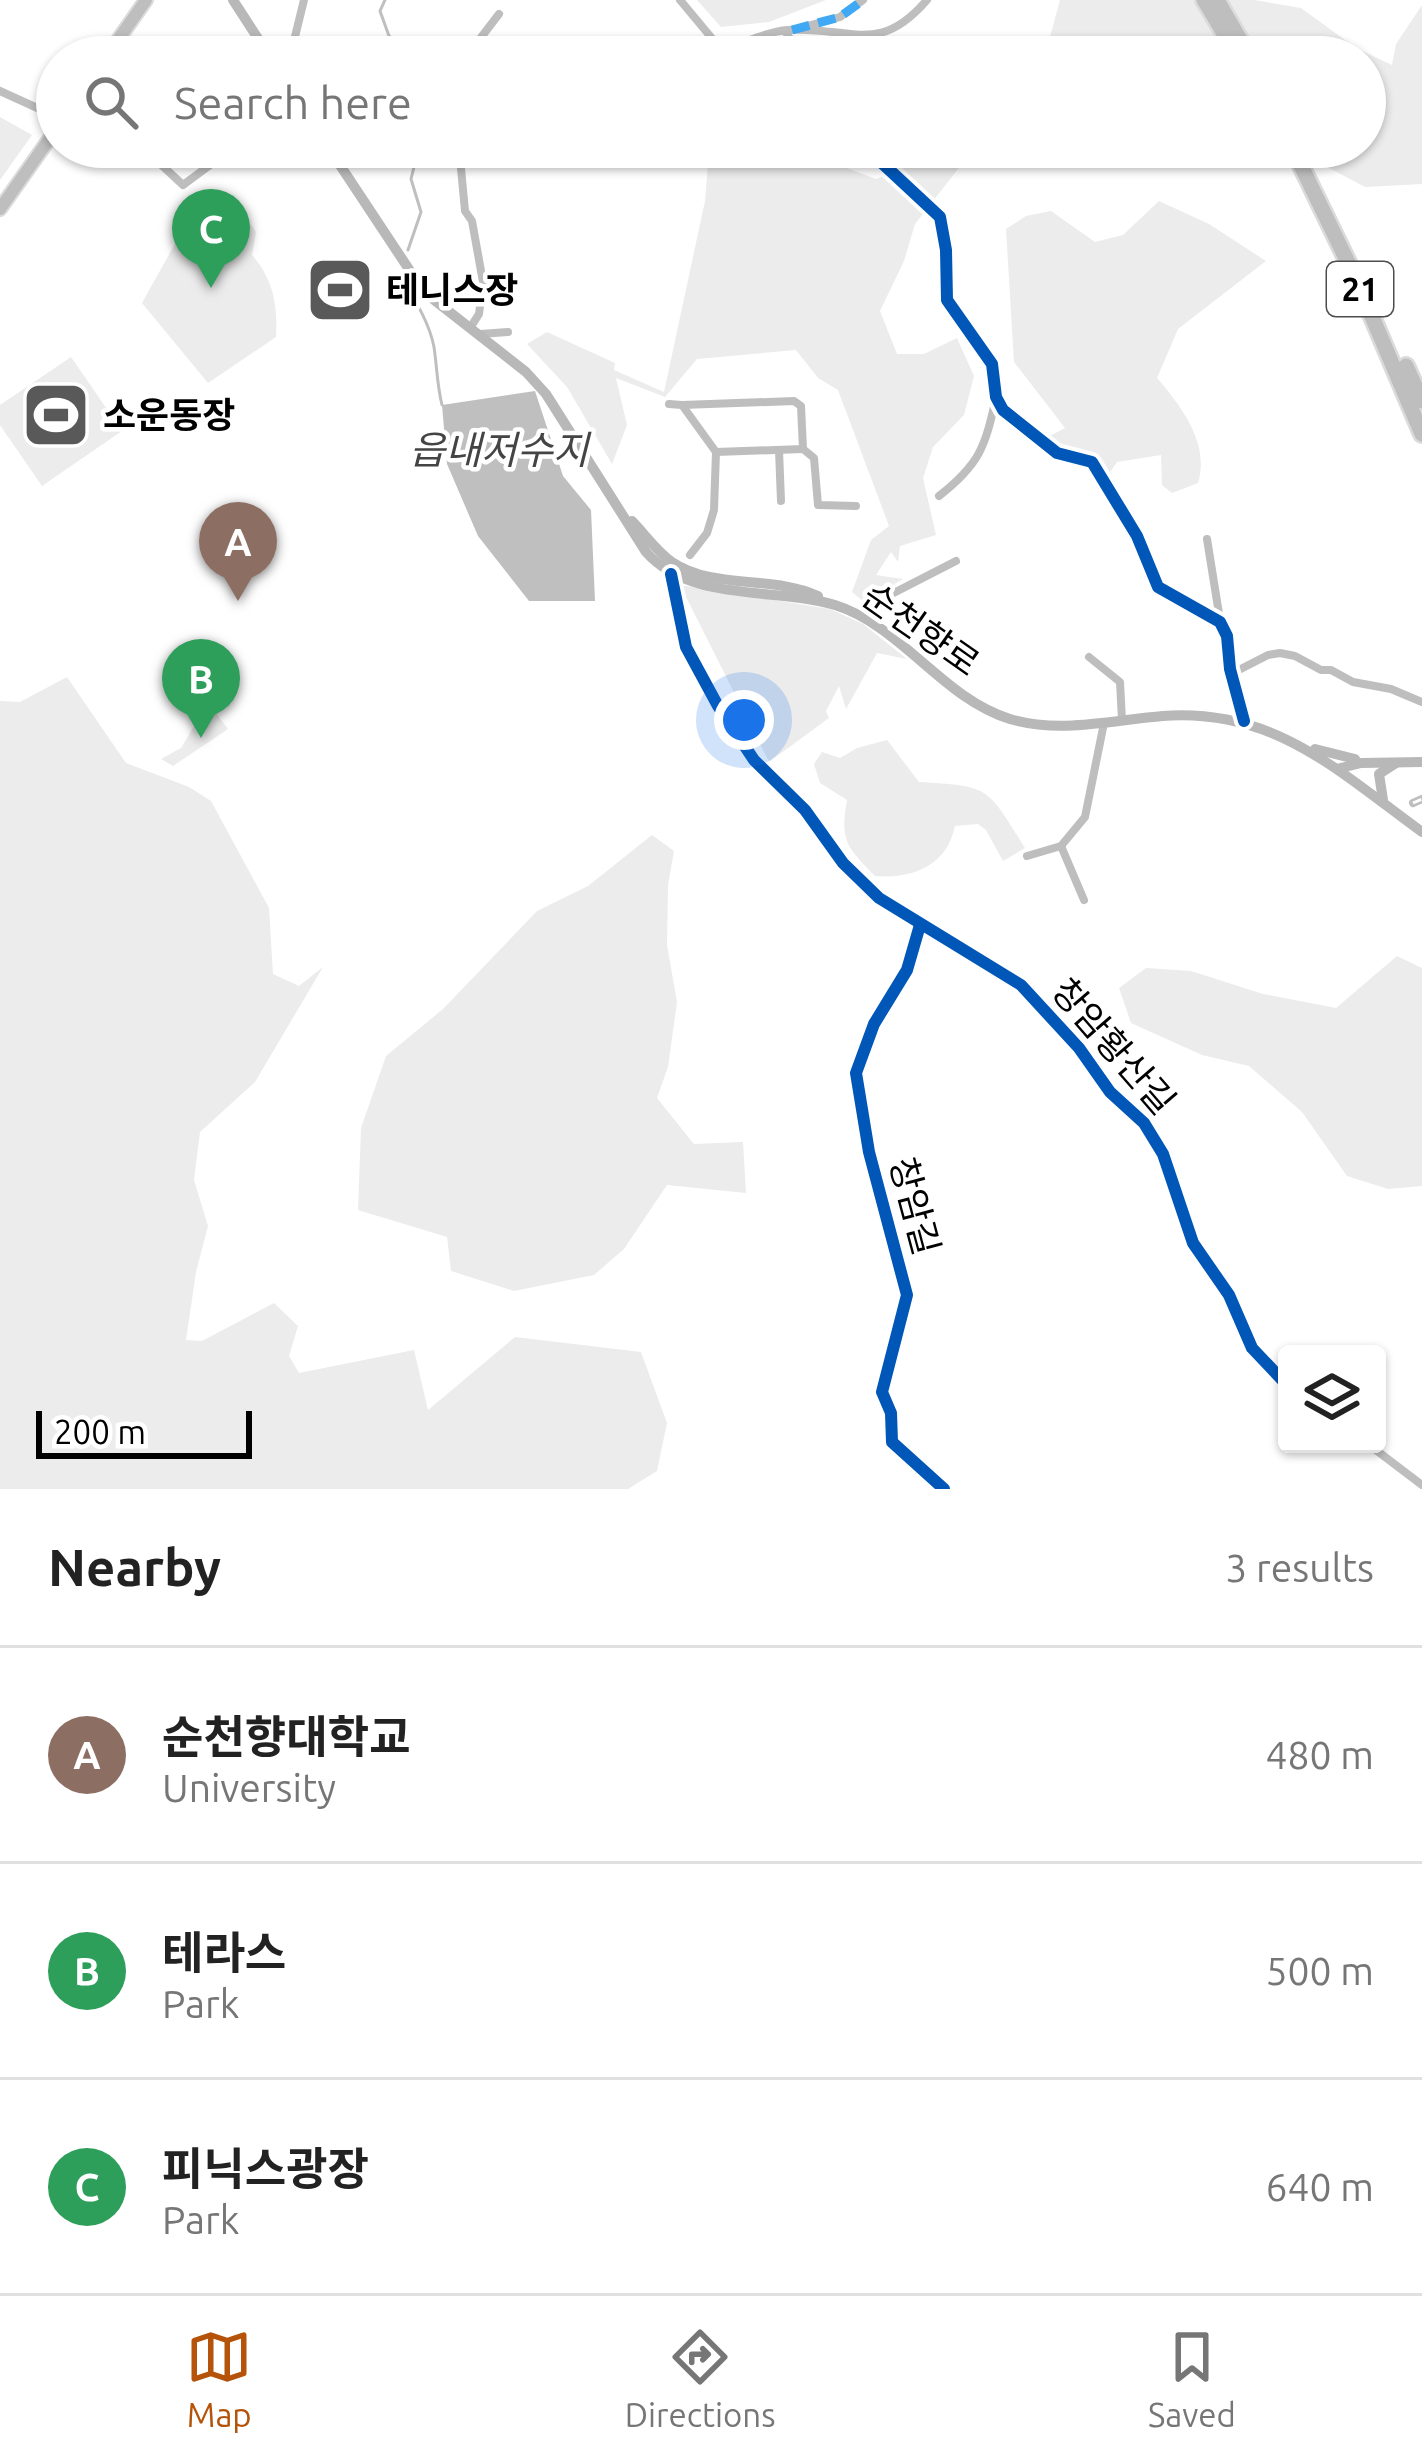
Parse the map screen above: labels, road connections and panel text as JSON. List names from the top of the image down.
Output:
{
  "streets": {
    "highway": ["21"],
    "main road": ["순천향로"],
    "street": ["창암황산길", "창암길"]
  },
  "crossings": [
    ["순천향로", "창암황산길"],
    ["창암황산길", "창암길"]
  ],
  "water": ["읍내저수지"],
  "places": {
    "sports": ["테니스장", "소운동장"]
  },
  "scale_bar": "200 m",
  "page": {
    "search": "Search here",
    "pins": ["C", "A", "B"],
    "scale": "200 m",
    "heading": ["Nearby", "3 results"],
    "list": [
      {
        "mark": "A",
        "name": "순천향대학교",
        "note": "University",
        "value": "480 m"
      },
      {
        "mark": "B",
        "name": "테라스",
        "note": "Park",
        "value": "500 m"
      },
      {
        "mark": "C",
        "name": "피닉스광장",
        "note": "Park",
        "value": "640 m"
      }
    ],
    "nav": ["Map", "Directions", "Saved"]
  }
}
